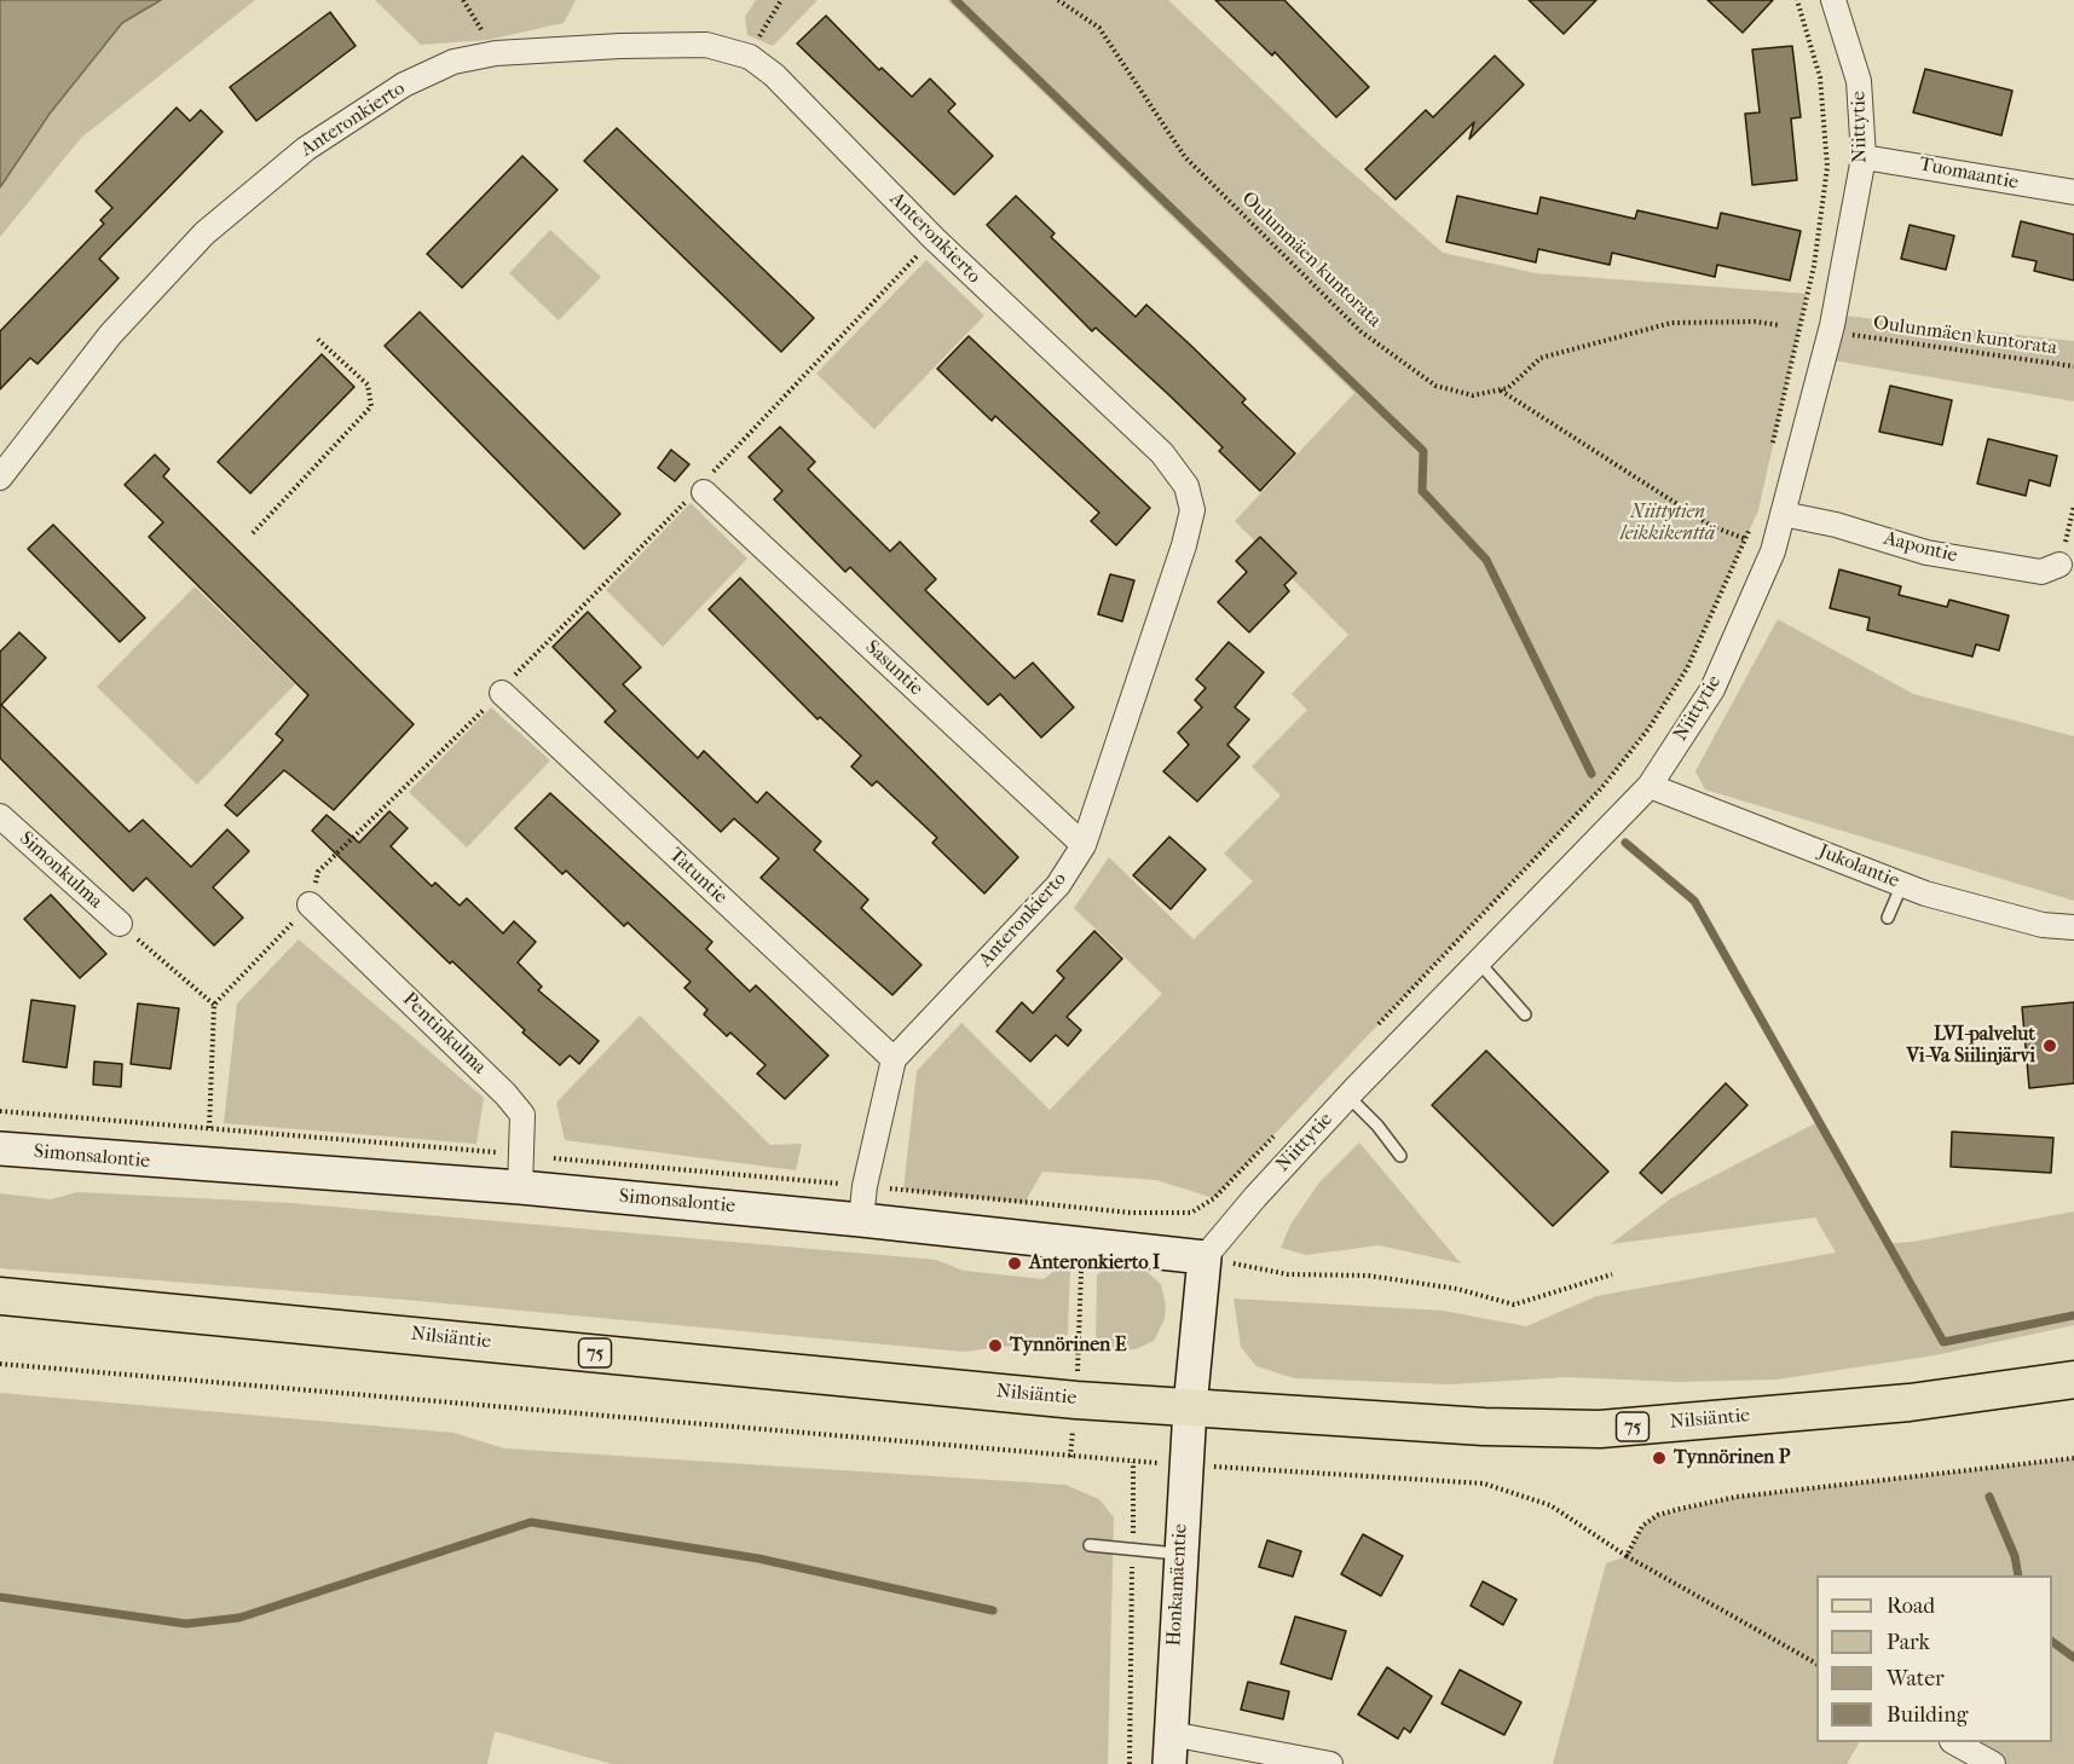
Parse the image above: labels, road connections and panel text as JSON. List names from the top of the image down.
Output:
{
  "streets": {
    "main road": ["Nilsiäntie", "75"],
    "street": [
      "Anteronkierto",
      "Niittytie",
      "Tuomaantie",
      "Aapontie",
      "Sasuntie",
      "Jukolantie",
      "Simonkulma",
      "Tatuntie",
      "Pentinkulma",
      "Simonsalontie",
      "Honkamäentie"
    ],
    "path": ["Oulunmäen kuntorata"]
  },
  "crossings": [
    ["Anteronkierto", "Sasuntie"],
    ["Anteronkierto", "Tatuntie"],
    ["Niittytie", "Tuomaantie"],
    ["Niittytie", "Aapontie"],
    ["Niittytie", "Jukolantie"],
    ["Niittytie", "Simonsalontie"],
    ["Pentinkulma", "Simonsalontie"],
    ["Nilsiäntie", "Honkamäentie"]
  ],
  "parks": ["Niittytien leikkikenttä"],
  "places": [
    "LVI-palvelut Vi-Va Siilinjärvi",
    "Anteronkierto I",
    "Tynnörinen E",
    "Tynnörinen P"
  ],
  "legend": [
    "Road",
    "Park",
    "Water",
    "Building"
  ]
}
